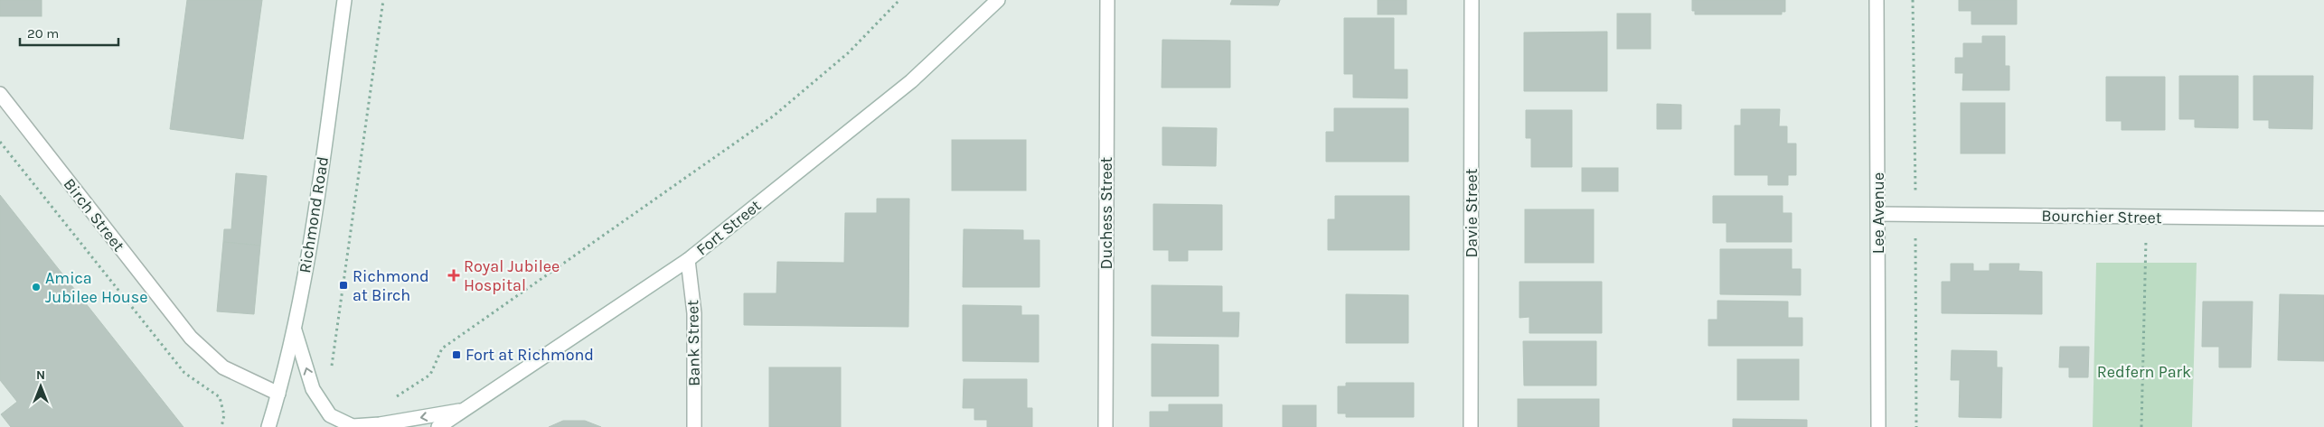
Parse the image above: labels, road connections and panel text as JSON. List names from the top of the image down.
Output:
{
  "streets": {
    "street": [
      "Duchess Street",
      "Davie Street",
      "Lee Avenue",
      "Birch Street",
      "Richmond Road",
      "Bourchier Street",
      "Fort Street",
      "Bank Street"
    ]
  },
  "crossings": [
    ["Lee Avenue", "Bourchier Street"],
    ["Birch Street", "Richmond Road"],
    ["Fort Street", "Bank Street"]
  ],
  "parks": ["Redfern Park"],
  "places": {
    "health": ["Royal Jubilee Hospital"],
    "transit": ["Richmond at Birch", "Fort at Richmond"],
    "other": ["Amica Jubilee House"]
  },
  "scale_bar": "20 m",
  "north": "top"
}
